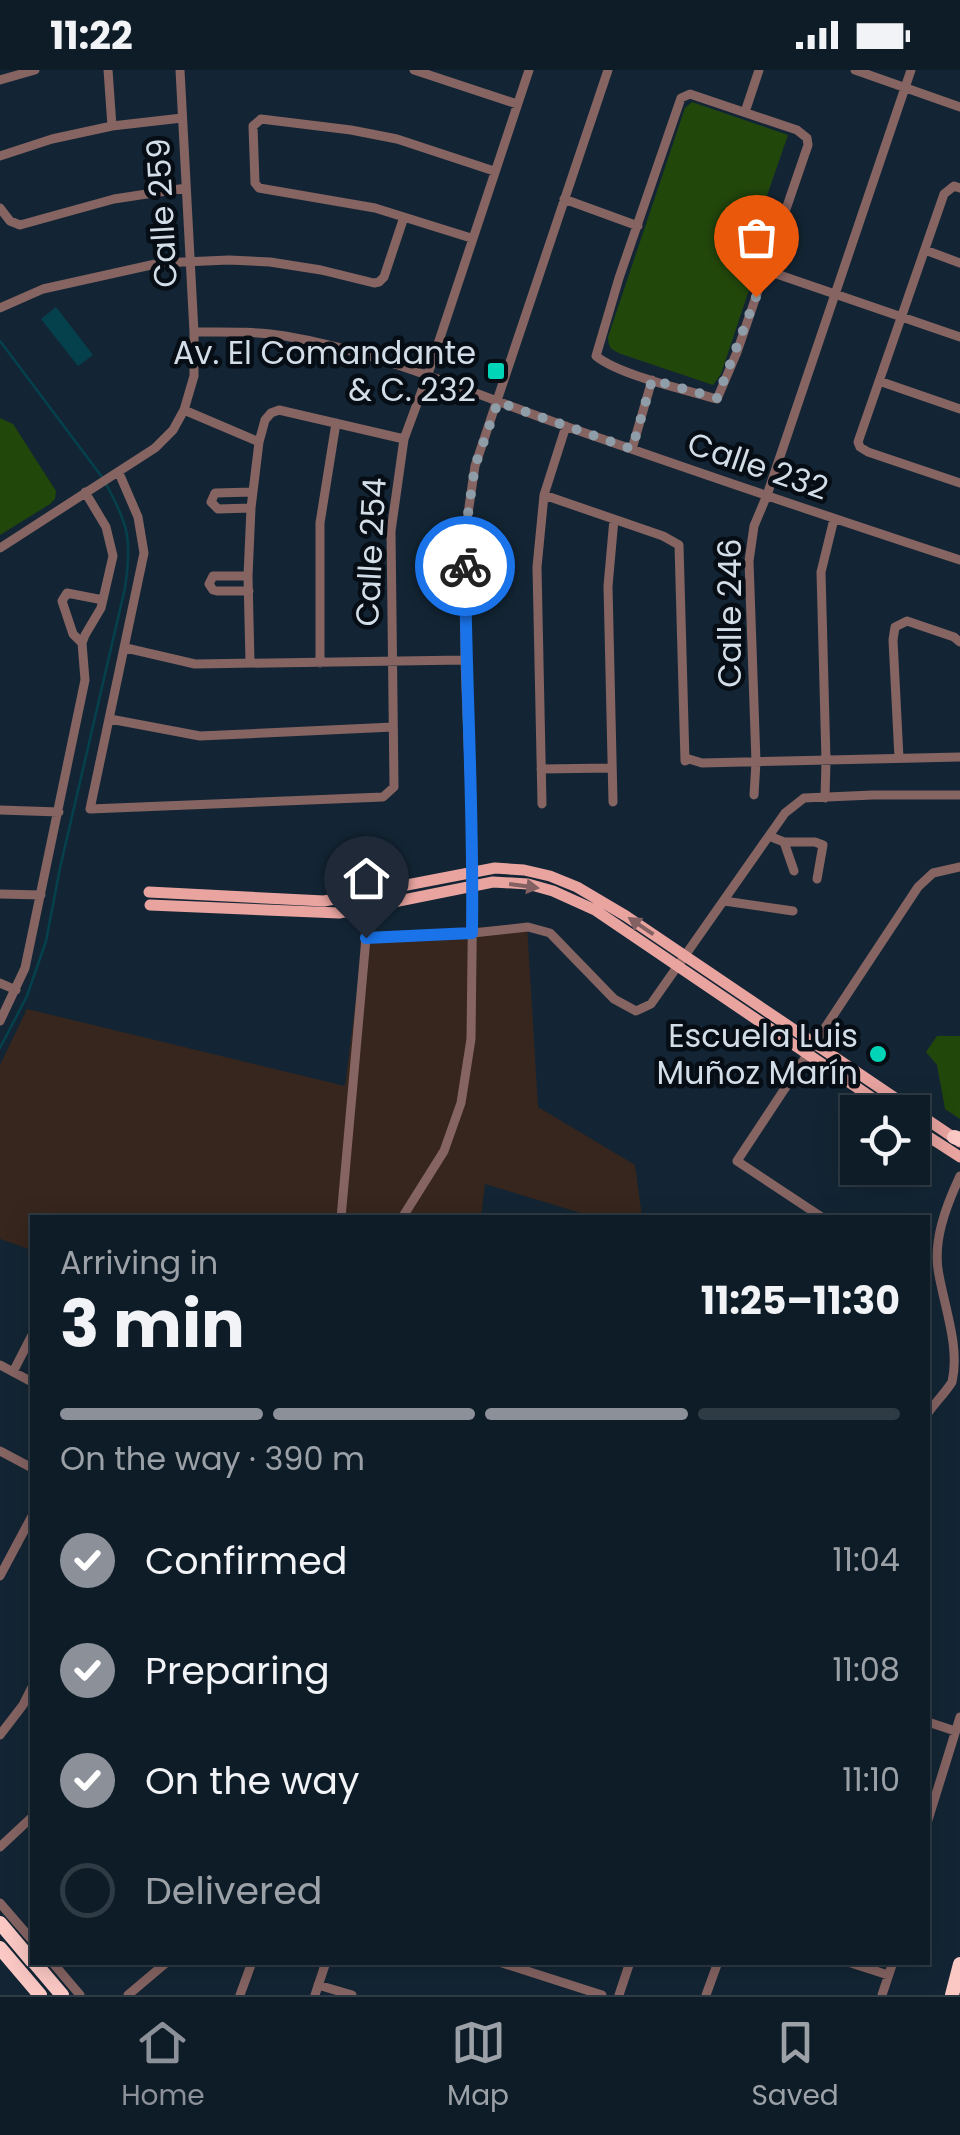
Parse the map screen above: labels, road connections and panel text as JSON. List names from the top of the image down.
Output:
{
  "streets": {
    "street": [
      "Calle 259",
      "Calle 232",
      "Calle 254",
      "Calle 246"
    ]
  },
  "crossings": [
    ["Calle 259", "Calle 232"],
    ["Calle 232", "Calle 254"],
    ["Calle 232", "Calle 246"]
  ],
  "places": {
    "transit": ["Av. El Comandante & C. 232"],
    "other": ["Escuela Luis Muñoz Marín"]
  },
  "page": {
    "status": "11:22",
    "heading": ["3 min", "Arriving in", "11:25–11:30"],
    "bar": "On the way · 390 m",
    "list": [
      ["Confirmed", "11:04"],
      ["Preparing", "11:08"],
      ["On the way", "11:10"],
      "Delivered"
    ],
    "tabs": ["Home", "Map", "Saved"]
  }
}
